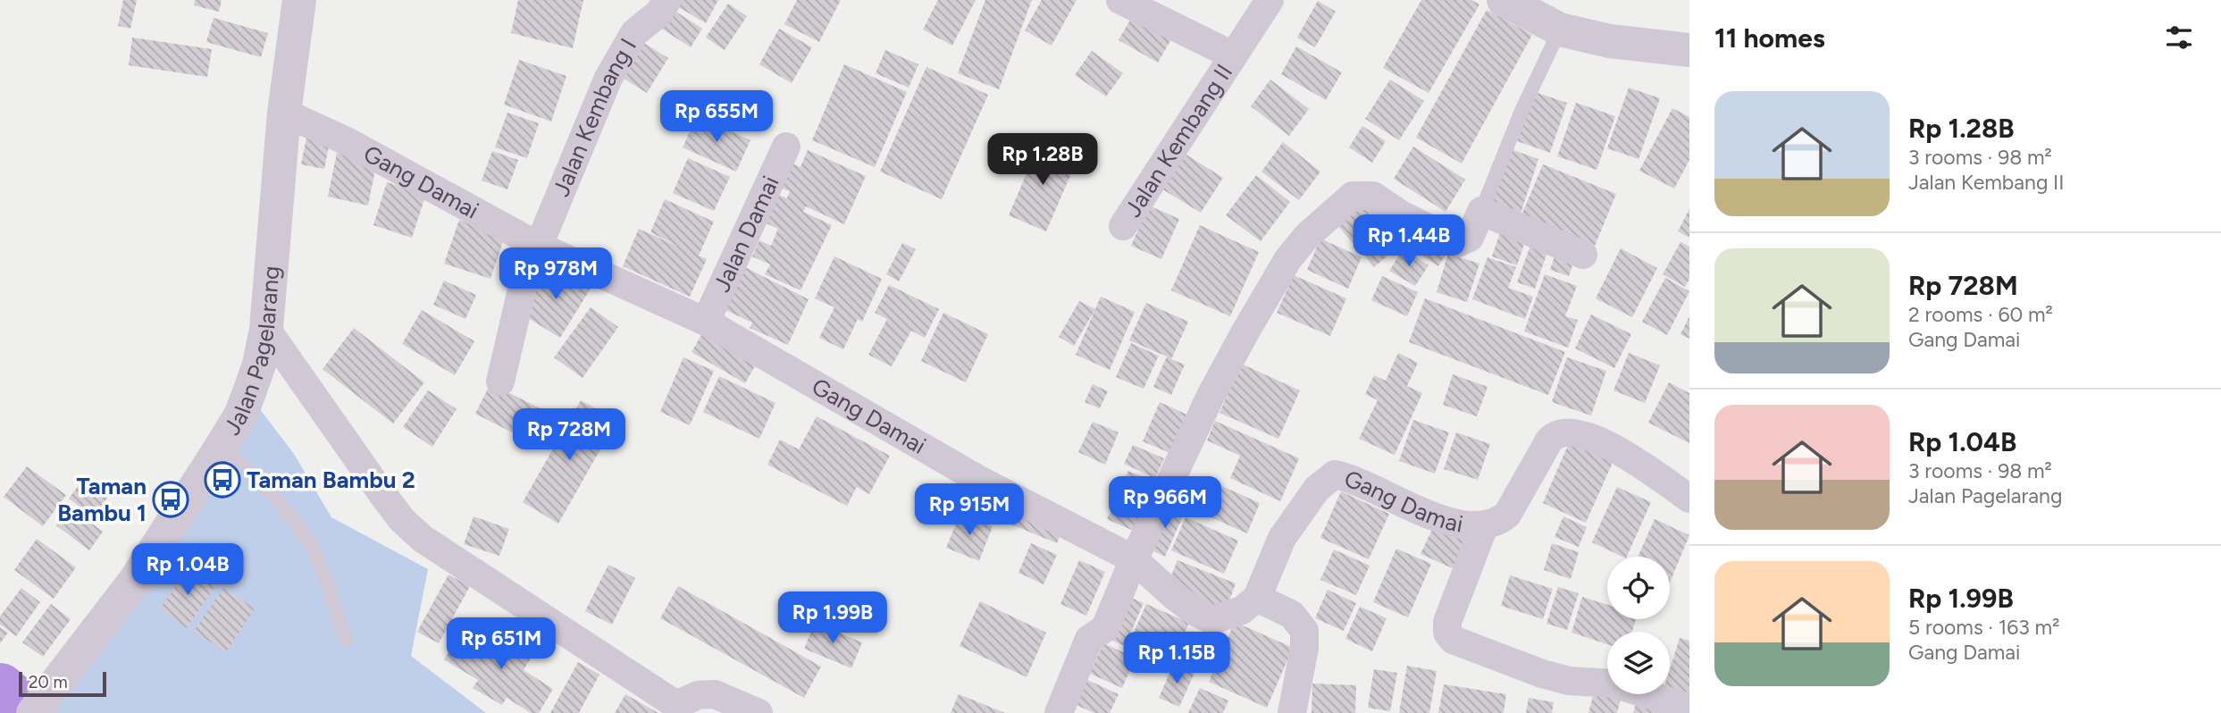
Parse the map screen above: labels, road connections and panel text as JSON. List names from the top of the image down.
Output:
{
  "streets": {
    "street": [
      "Jalan Kembang I",
      "Jalan Kembang II",
      "Gang Damai",
      "Jalan Damai",
      "Jalan Pagelarang"
    ]
  },
  "crossings": [
    ["Jalan Kembang I", "Gang Damai"],
    ["Gang Damai", "Jalan Damai"],
    ["Gang Damai", "Jalan Pagelarang"]
  ],
  "places": {
    "bus stop": ["Taman Bambu 2", "Taman Bambu 1"]
  },
  "scale_bar": "20 m",
  "page": {
    "heading": "11 homes",
    "list": [
      {
        "name": "Rp 1.28B",
        "note": "3 rooms · 98 m² · Jalan Kembang II"
      },
      {
        "name": "Rp 728M",
        "note": "2 rooms · 60 m² · Gang Damai"
      },
      {
        "name": "Rp 1.04B",
        "note": "3 rooms · 98 m² · Jalan Pagelarang"
      },
      {
        "name": "Rp 1.99B",
        "note": "5 rooms · 163 m² · Gang Damai"
      }
    ],
    "price": [
      "Rp 655M",
      "Rp 1.28B",
      "Rp 1.44B",
      "Rp 978M",
      "Rp 728M",
      "Rp 966M",
      "Rp 915M",
      "Rp 1.04B",
      "Rp 1.99B",
      "Rp 651M",
      "Rp 1.15B"
    ],
    "scale": "20 m"
  }
}
